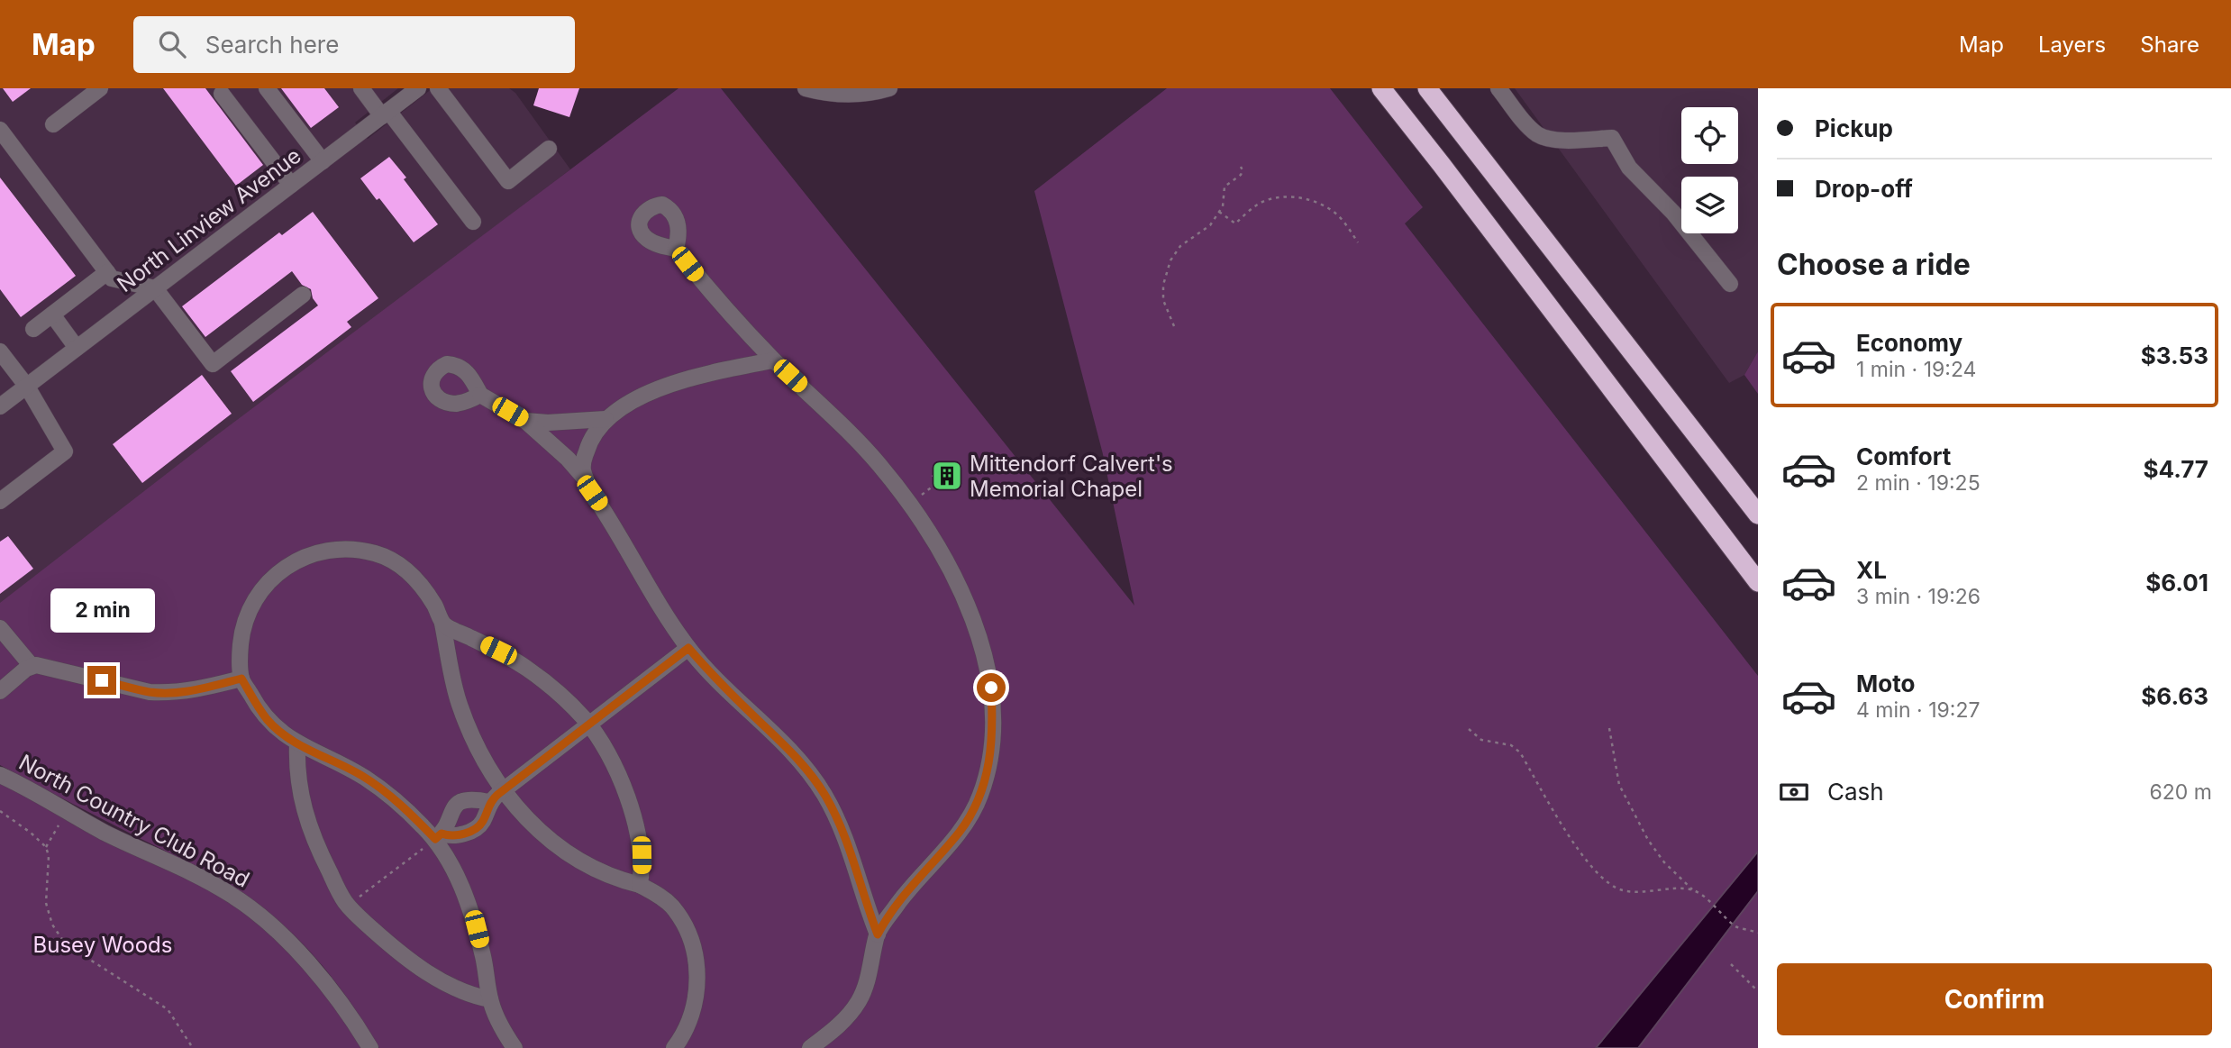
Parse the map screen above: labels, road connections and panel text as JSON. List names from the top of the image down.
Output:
{
  "streets": {
    "street": ["North Linview Avenue", "North Country Club Road"]
  },
  "parks": ["Busey Woods"],
  "places": {
    "building": ["Mittendorf Calvert's Memorial Chapel"]
  },
  "page": {
    "header": "Map",
    "search": "Search here",
    "nav": ["Map", "Layers", "Share"],
    "banner": ["Pickup", "Drop-off"],
    "heading": "Choose a ride",
    "list": [
      {
        "name": "Economy",
        "note": "1 min · 19:24",
        "value": "$3.53"
      },
      {
        "name": "Comfort",
        "note": "2 min · 19:25",
        "value": "$4.77"
      },
      {
        "name": "XL",
        "note": "3 min · 19:26",
        "value": "$6.01"
      },
      {
        "name": "Moto",
        "note": "4 min · 19:27",
        "value": "$6.63"
      }
    ],
    "bubble": "2 min",
    "pay": ["Cash", "620 m"],
    "buttons": "Confirm"
  }
}
